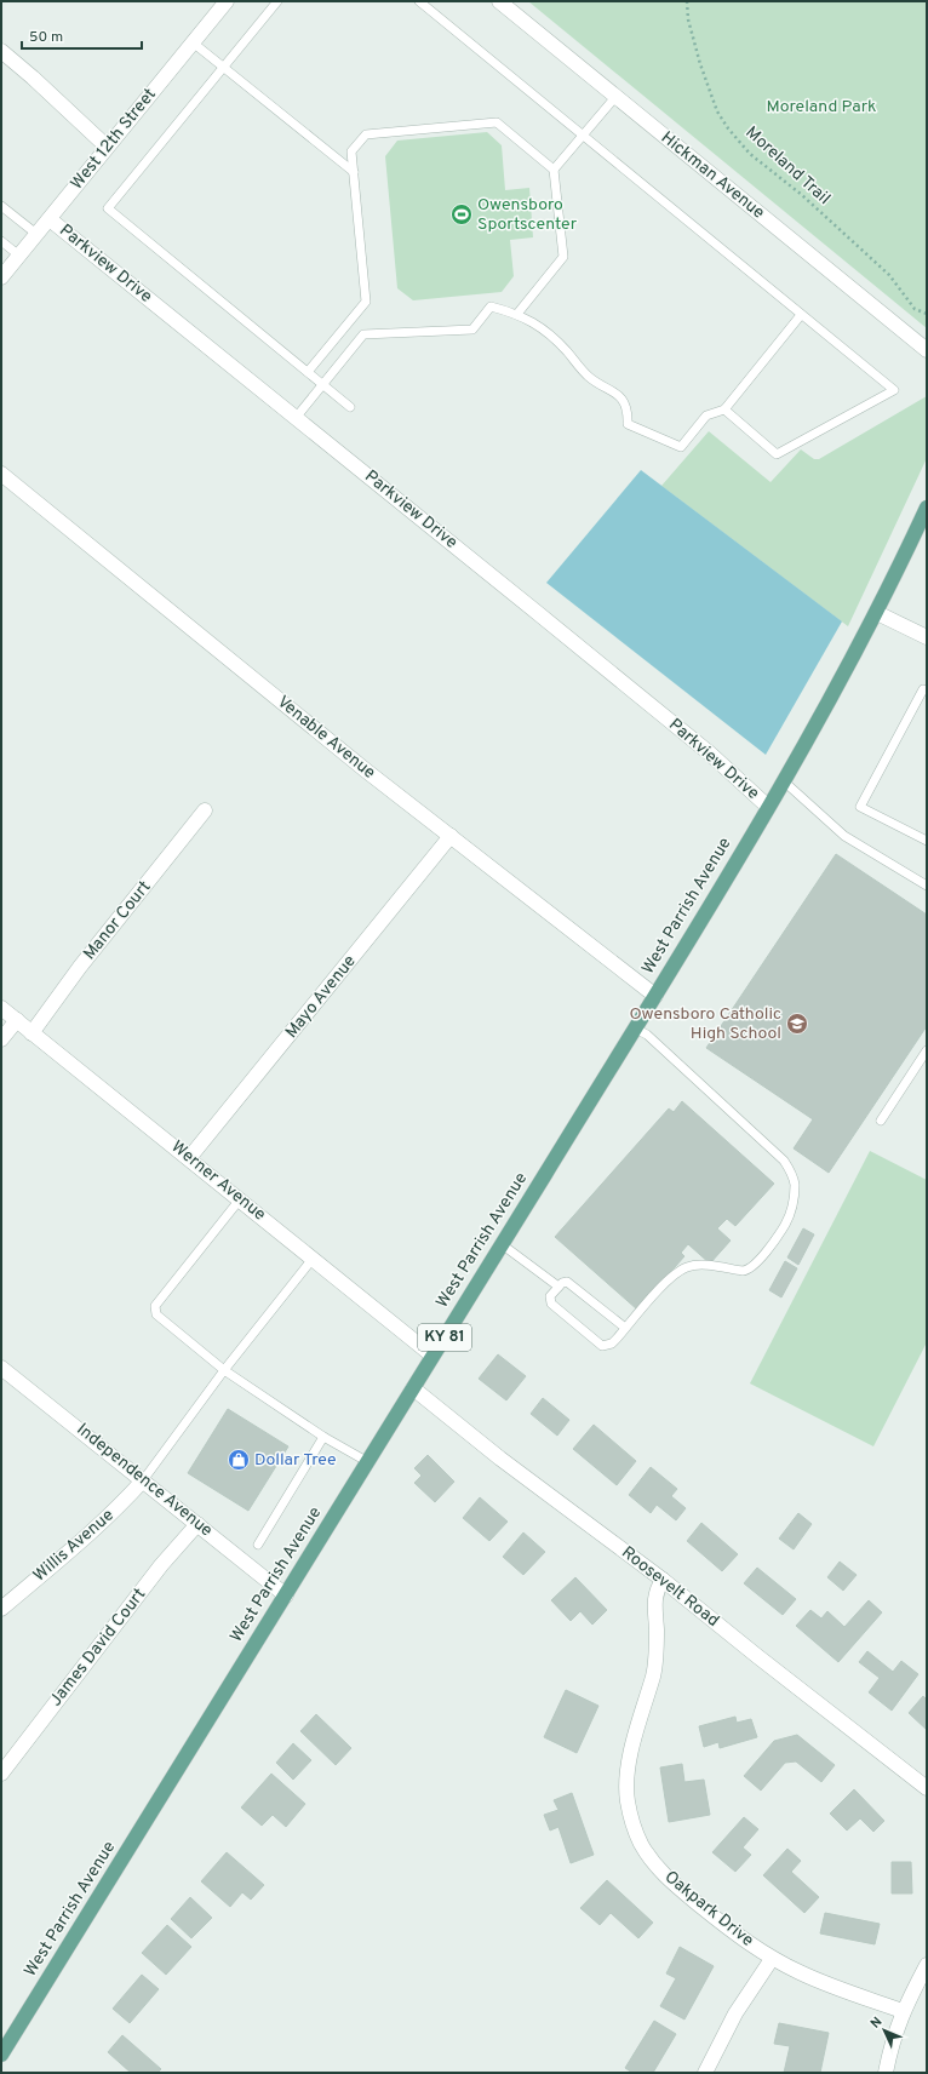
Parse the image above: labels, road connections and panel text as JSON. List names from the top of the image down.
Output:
{
  "streets": {
    "main road": ["West Parrish Avenue", "KY 81"],
    "street": [
      "West 12th Street",
      "Hickman Avenue",
      "Parkview Drive",
      "Venable Avenue",
      "Manor Court",
      "Mayo Avenue",
      "Werner Avenue",
      "Independence Avenue",
      "Willis Avenue",
      "Roosevelt Road",
      "James David Court",
      "Oakpark Drive"
    ],
    "path": ["Moreland Trail"]
  },
  "crossings": [
    ["West 12th Street", "Parkview Drive"],
    ["Parkview Drive", "West Parrish Avenue"],
    ["Venable Avenue", "West Parrish Avenue"],
    ["Venable Avenue", "Mayo Avenue"],
    ["West Parrish Avenue", "Werner Avenue"],
    ["West Parrish Avenue", "Independence Avenue"],
    ["West Parrish Avenue", "Roosevelt Road"],
    ["Manor Court", "Werner Avenue"],
    ["Mayo Avenue", "Werner Avenue"],
    ["Independence Avenue", "Willis Avenue"],
    ["Independence Avenue", "James David Court"],
    ["Roosevelt Road", "Oakpark Drive"]
  ],
  "parks": ["Moreland Park"],
  "places": {
    "sports": ["Owensboro Sportscenter"],
    "school or university": ["Owensboro Catholic High School"],
    "shop": ["Dollar Tree"]
  },
  "scale_bar": "50 m",
  "north": "top left"
}
